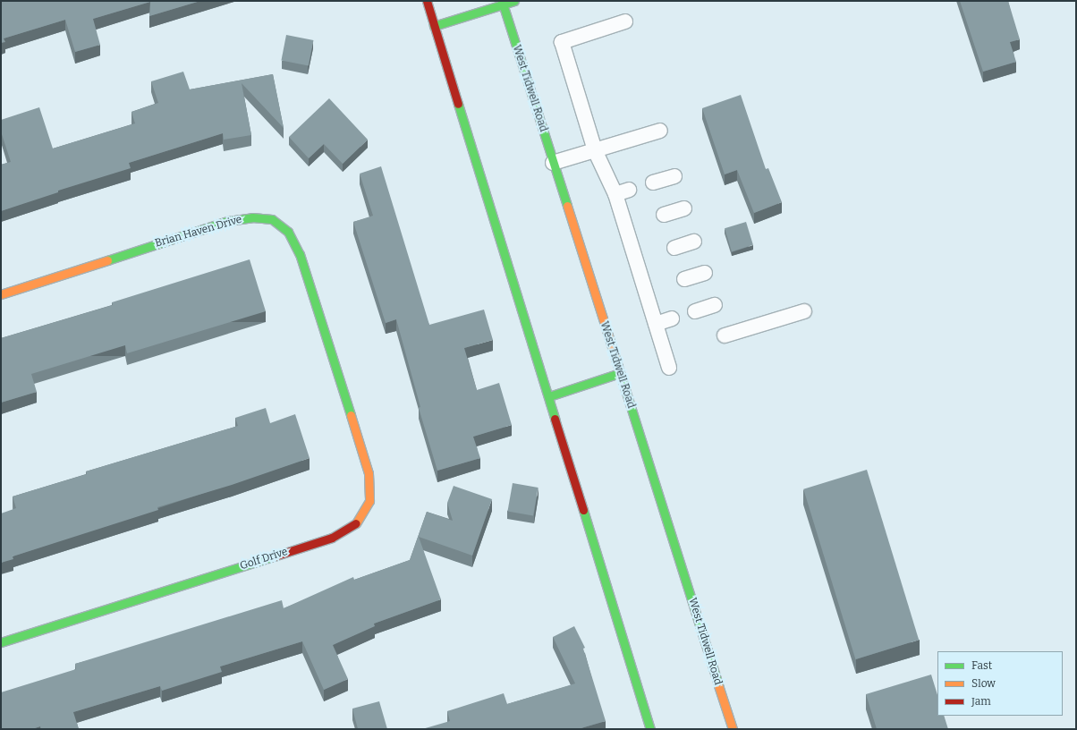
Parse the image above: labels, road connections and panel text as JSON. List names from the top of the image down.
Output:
{
  "streets": {
    "main road": ["West Tidwell Road", "Brian Haven Drive", "Golf Drive"]
  },
  "crossings": [
    ["Brian Haven Drive", "Golf Drive"]
  ],
  "legend": ["Fast", "Slow", "Jam"]
}
